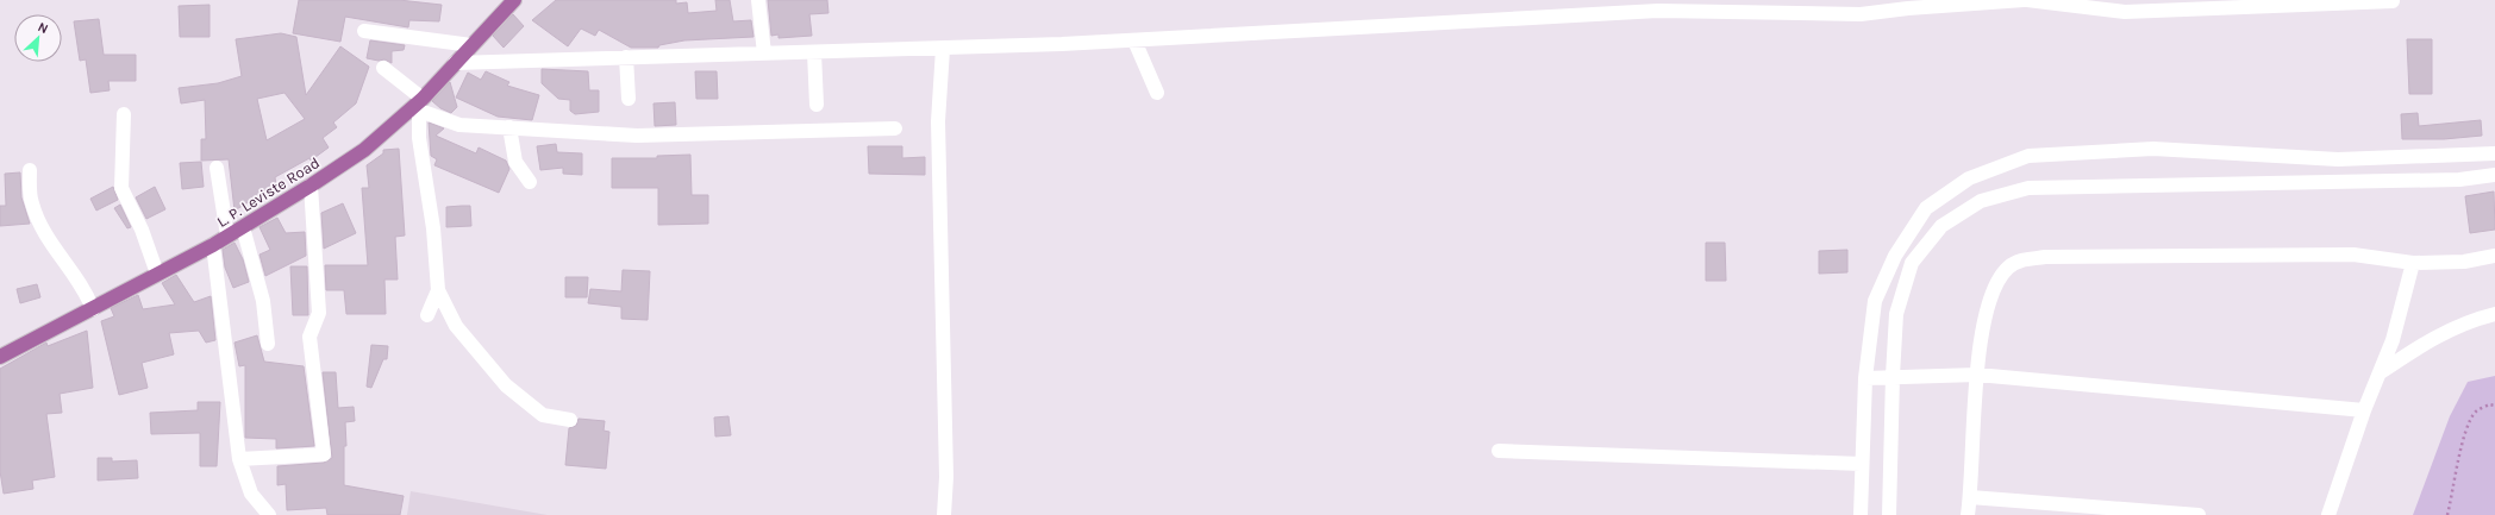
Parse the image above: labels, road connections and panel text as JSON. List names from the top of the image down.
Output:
{
  "streets": {
    "main road": ["L. P. Leviste Road"]
  },
  "north": "top right"
}
